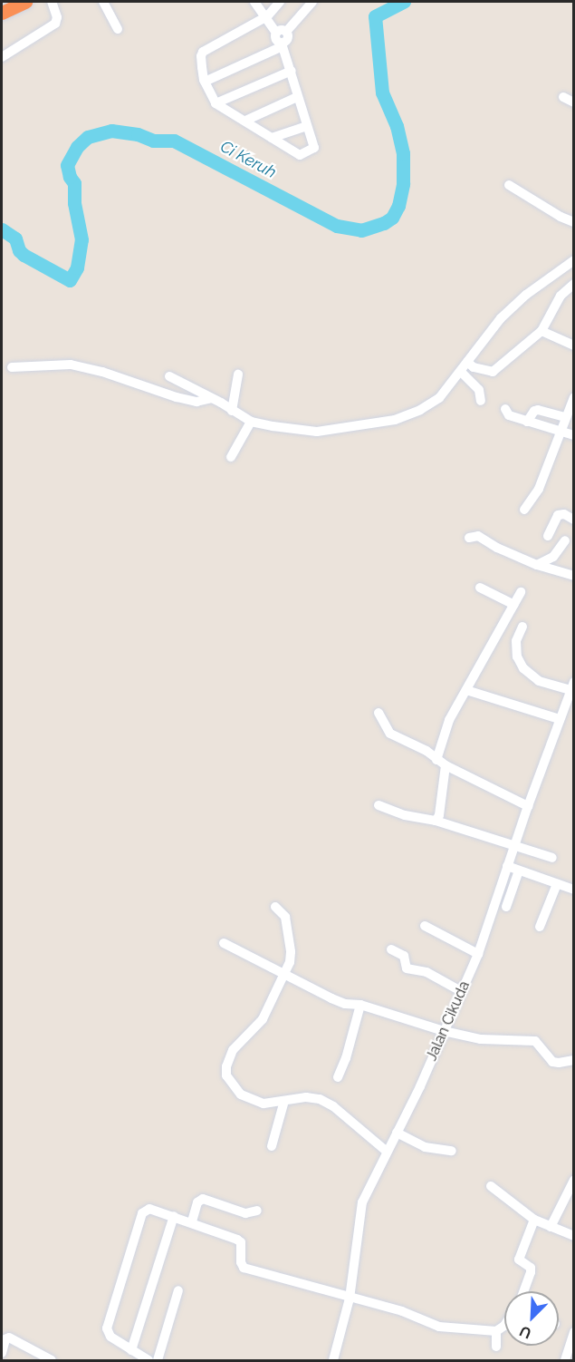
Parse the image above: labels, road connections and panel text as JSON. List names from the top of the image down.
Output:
{
  "streets": {
    "street": ["Jalan Cikuda"]
  },
  "water": ["Ci Keruh"],
  "north": "bottom left"
}
